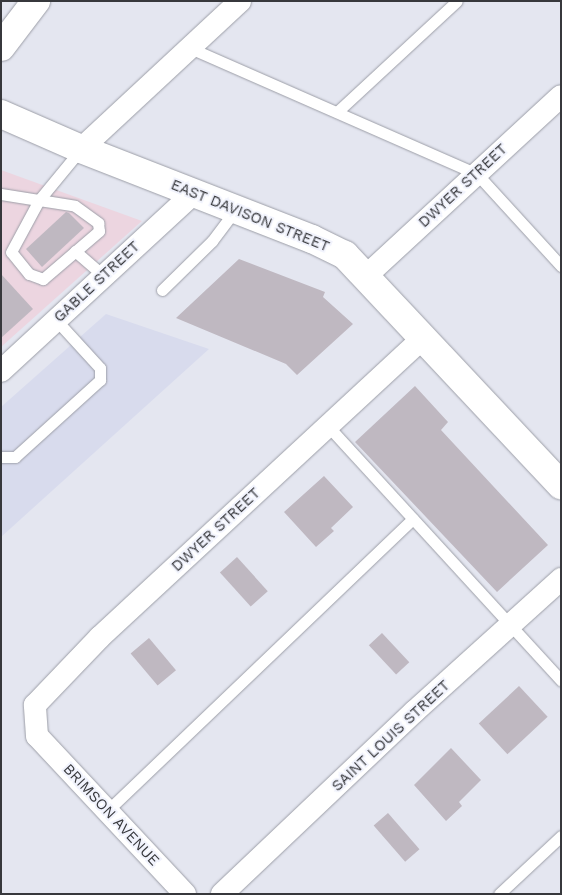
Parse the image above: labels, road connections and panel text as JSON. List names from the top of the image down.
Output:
{
  "streets": {
    "main road": ["EAST DAVISON STREET"],
    "street": [
      "DWYER STREET",
      "GABLE STREET",
      "SAINT LOUIS STREET",
      "BRIMSON AVENUE"
    ]
  },
  "crossings": [
    ["DWYER STREET", "EAST DAVISON STREET"],
    ["DWYER STREET", "BRIMSON AVENUE"],
    ["EAST DAVISON STREET", "GABLE STREET"]
  ]
}
